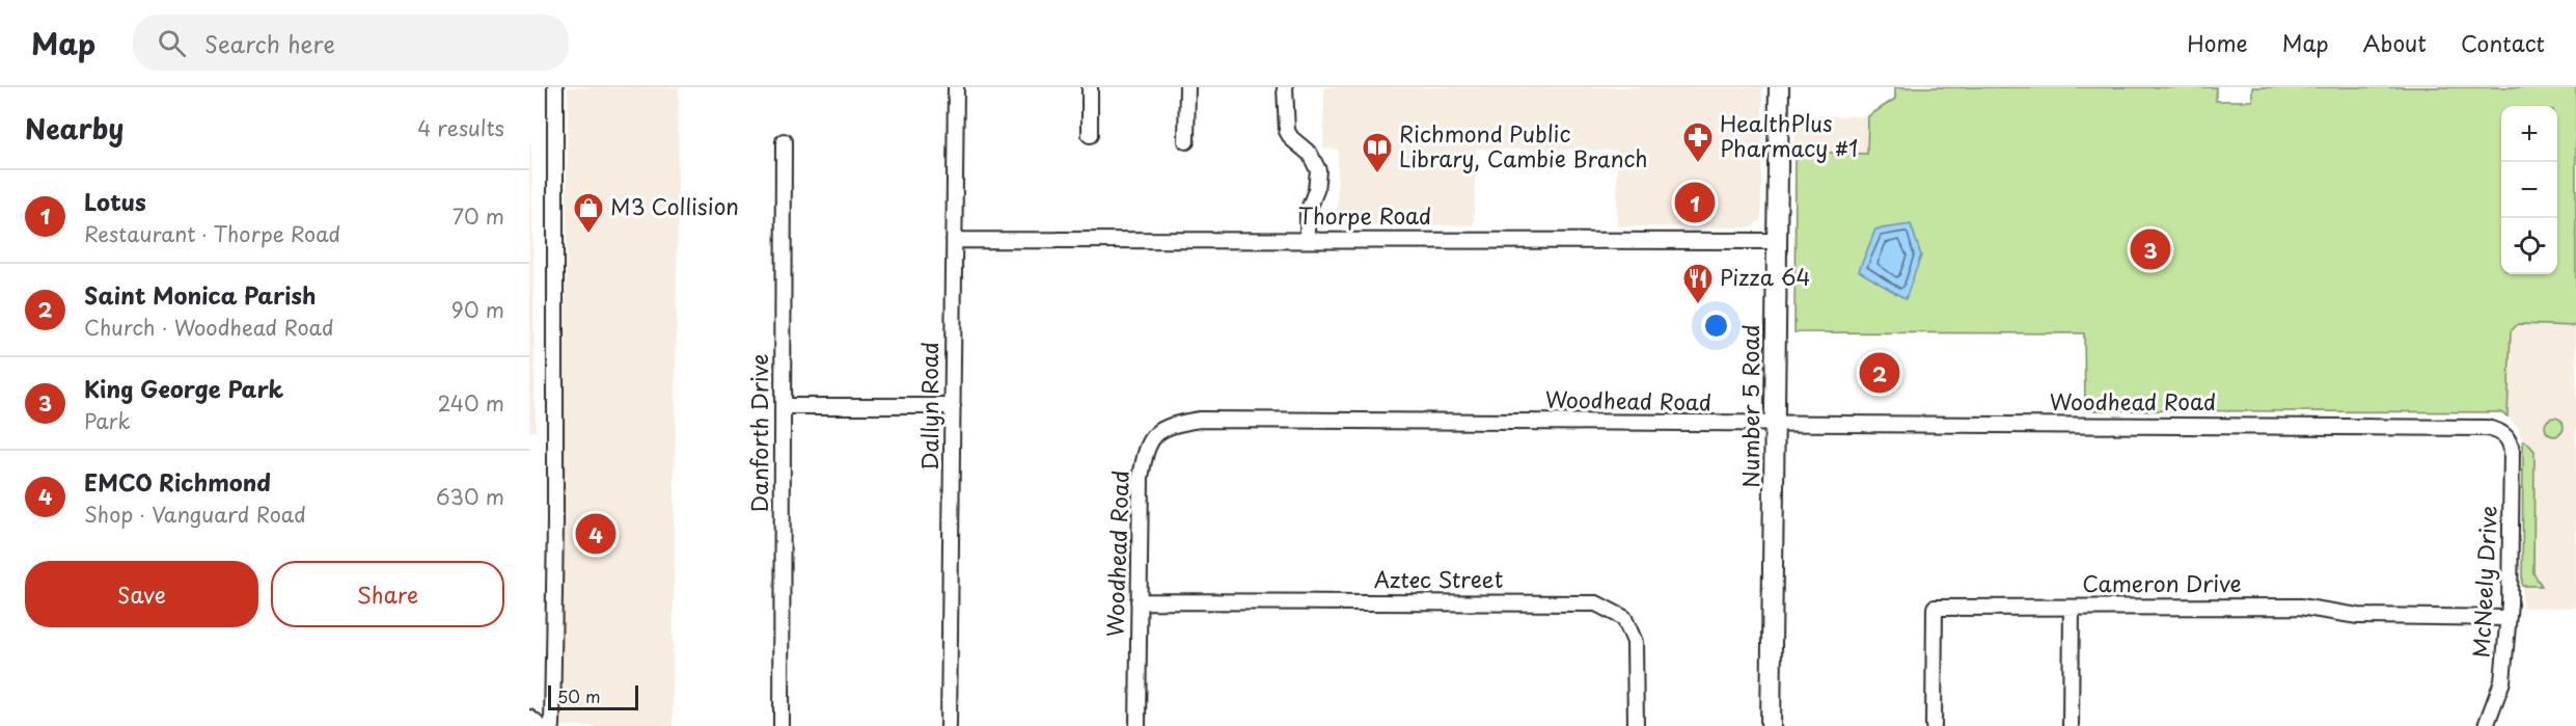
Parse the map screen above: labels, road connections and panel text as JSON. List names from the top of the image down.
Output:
{
  "streets": {
    "main road": ["Number 5 Road"],
    "street": [
      "Thorpe Road",
      "Woodhead Road",
      "Dallyn Road",
      "Danforth Drive",
      "Aztec Street",
      "McNeely Drive",
      "Cameron Drive"
    ]
  },
  "crossings": [
    ["Thorpe Road", "Dallyn Road"],
    ["Thorpe Road", "Number 5 Road"],
    ["Woodhead Road", "Number 5 Road"],
    ["Woodhead Road", "Aztec Street"],
    ["Woodhead Road", "McNeely Drive"],
    ["McNeely Drive", "Cameron Drive"]
  ],
  "places": {
    "pharmacy": ["HealthPlus Pharmacy #1"],
    "library": ["Richmond Public Library, Cambie Branch"],
    "shop": ["M3 Collision"],
    "restaurant": ["Pizza 64"]
  },
  "scale_bar": "50 m",
  "page": {
    "header": "Map",
    "search": "Search here",
    "nav": [
      "Home",
      "Map",
      "About",
      "Contact"
    ],
    "heading": ["Nearby", "4 results"],
    "map_buttons": ["+", "−"],
    "list": [
      {
        "mark": "1",
        "name": "Lotus",
        "note": "Restaurant · Thorpe Road",
        "value": "70 m"
      },
      {
        "mark": "2",
        "name": "Saint Monica Parish",
        "note": "Church · Woodhead Road",
        "value": "90 m"
      },
      {
        "mark": "3",
        "name": "King George Park",
        "note": "Park",
        "value": "240 m"
      },
      {
        "mark": "4",
        "name": "EMCO Richmond",
        "note": "Shop · Vanguard Road",
        "value": "630 m"
      }
    ],
    "pins": [
      "1",
      "3",
      "2",
      "4"
    ],
    "buttons": ["Save", "Share"],
    "scale": "50 m"
  }
}
